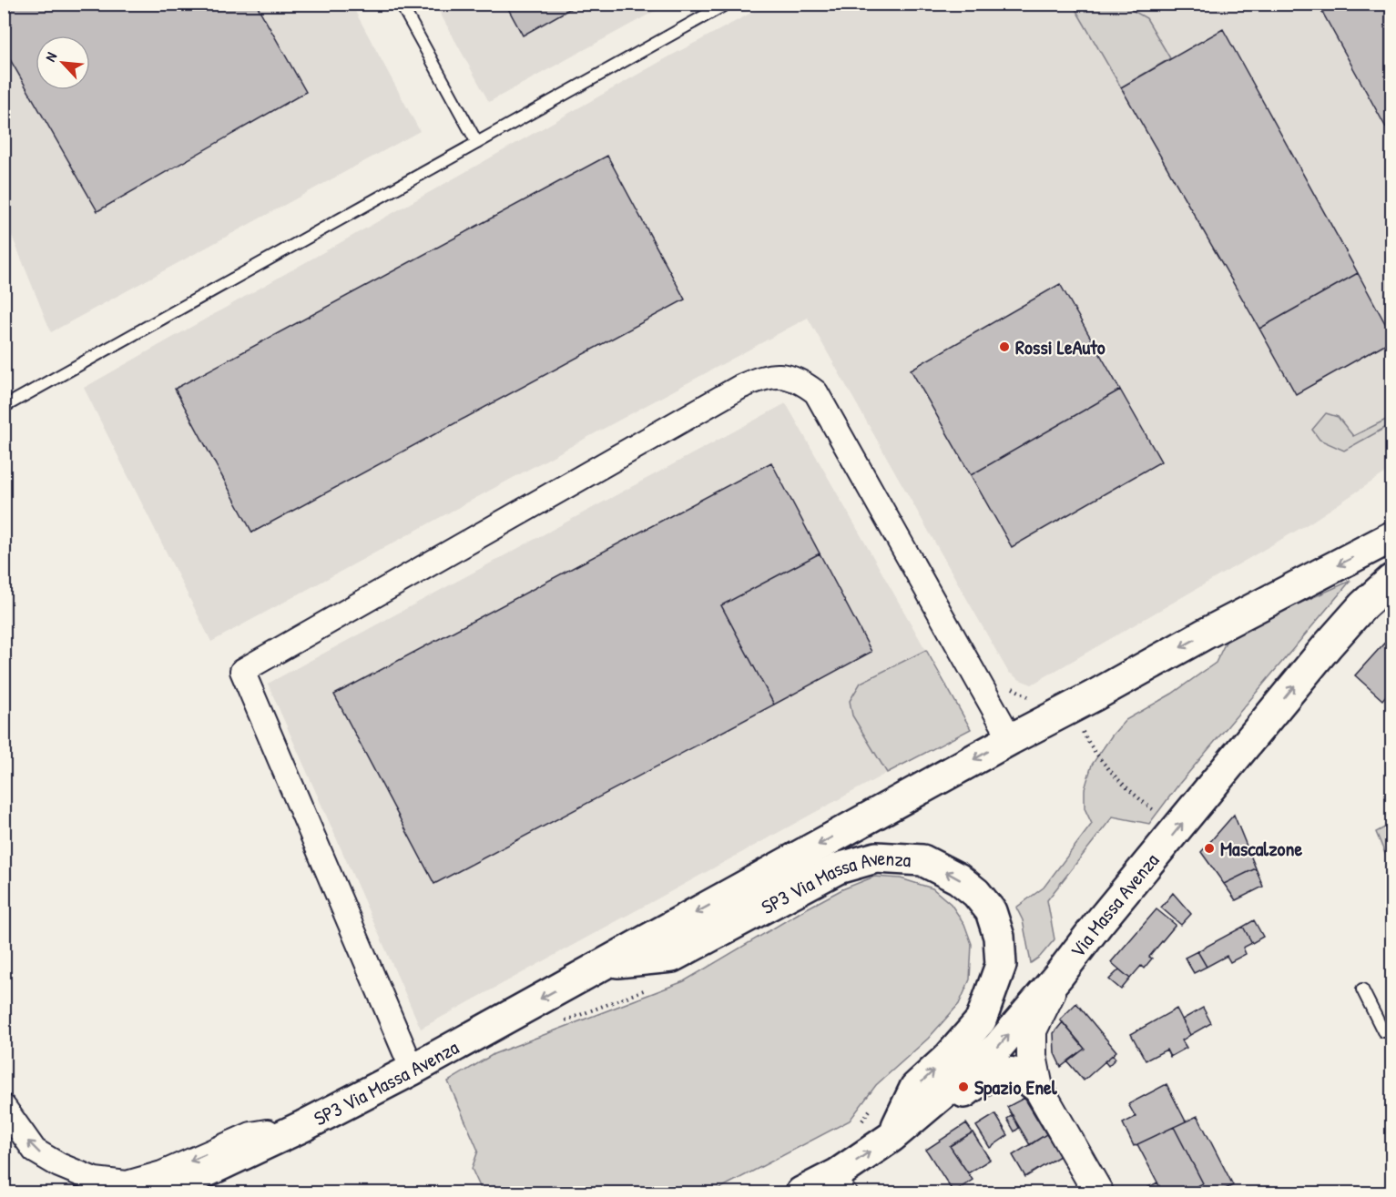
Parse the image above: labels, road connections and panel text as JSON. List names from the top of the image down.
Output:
{
  "streets": {
    "main road": ["SP3 Via Massa Avenza", "Via Massa Avenza"]
  },
  "crossings": [
    ["SP3 Via Massa Avenza", "Via Massa Avenza"]
  ],
  "places": ["Rossi LeAuto", "Mascalzone", "Spazio Enel"],
  "north": "top left"
}
